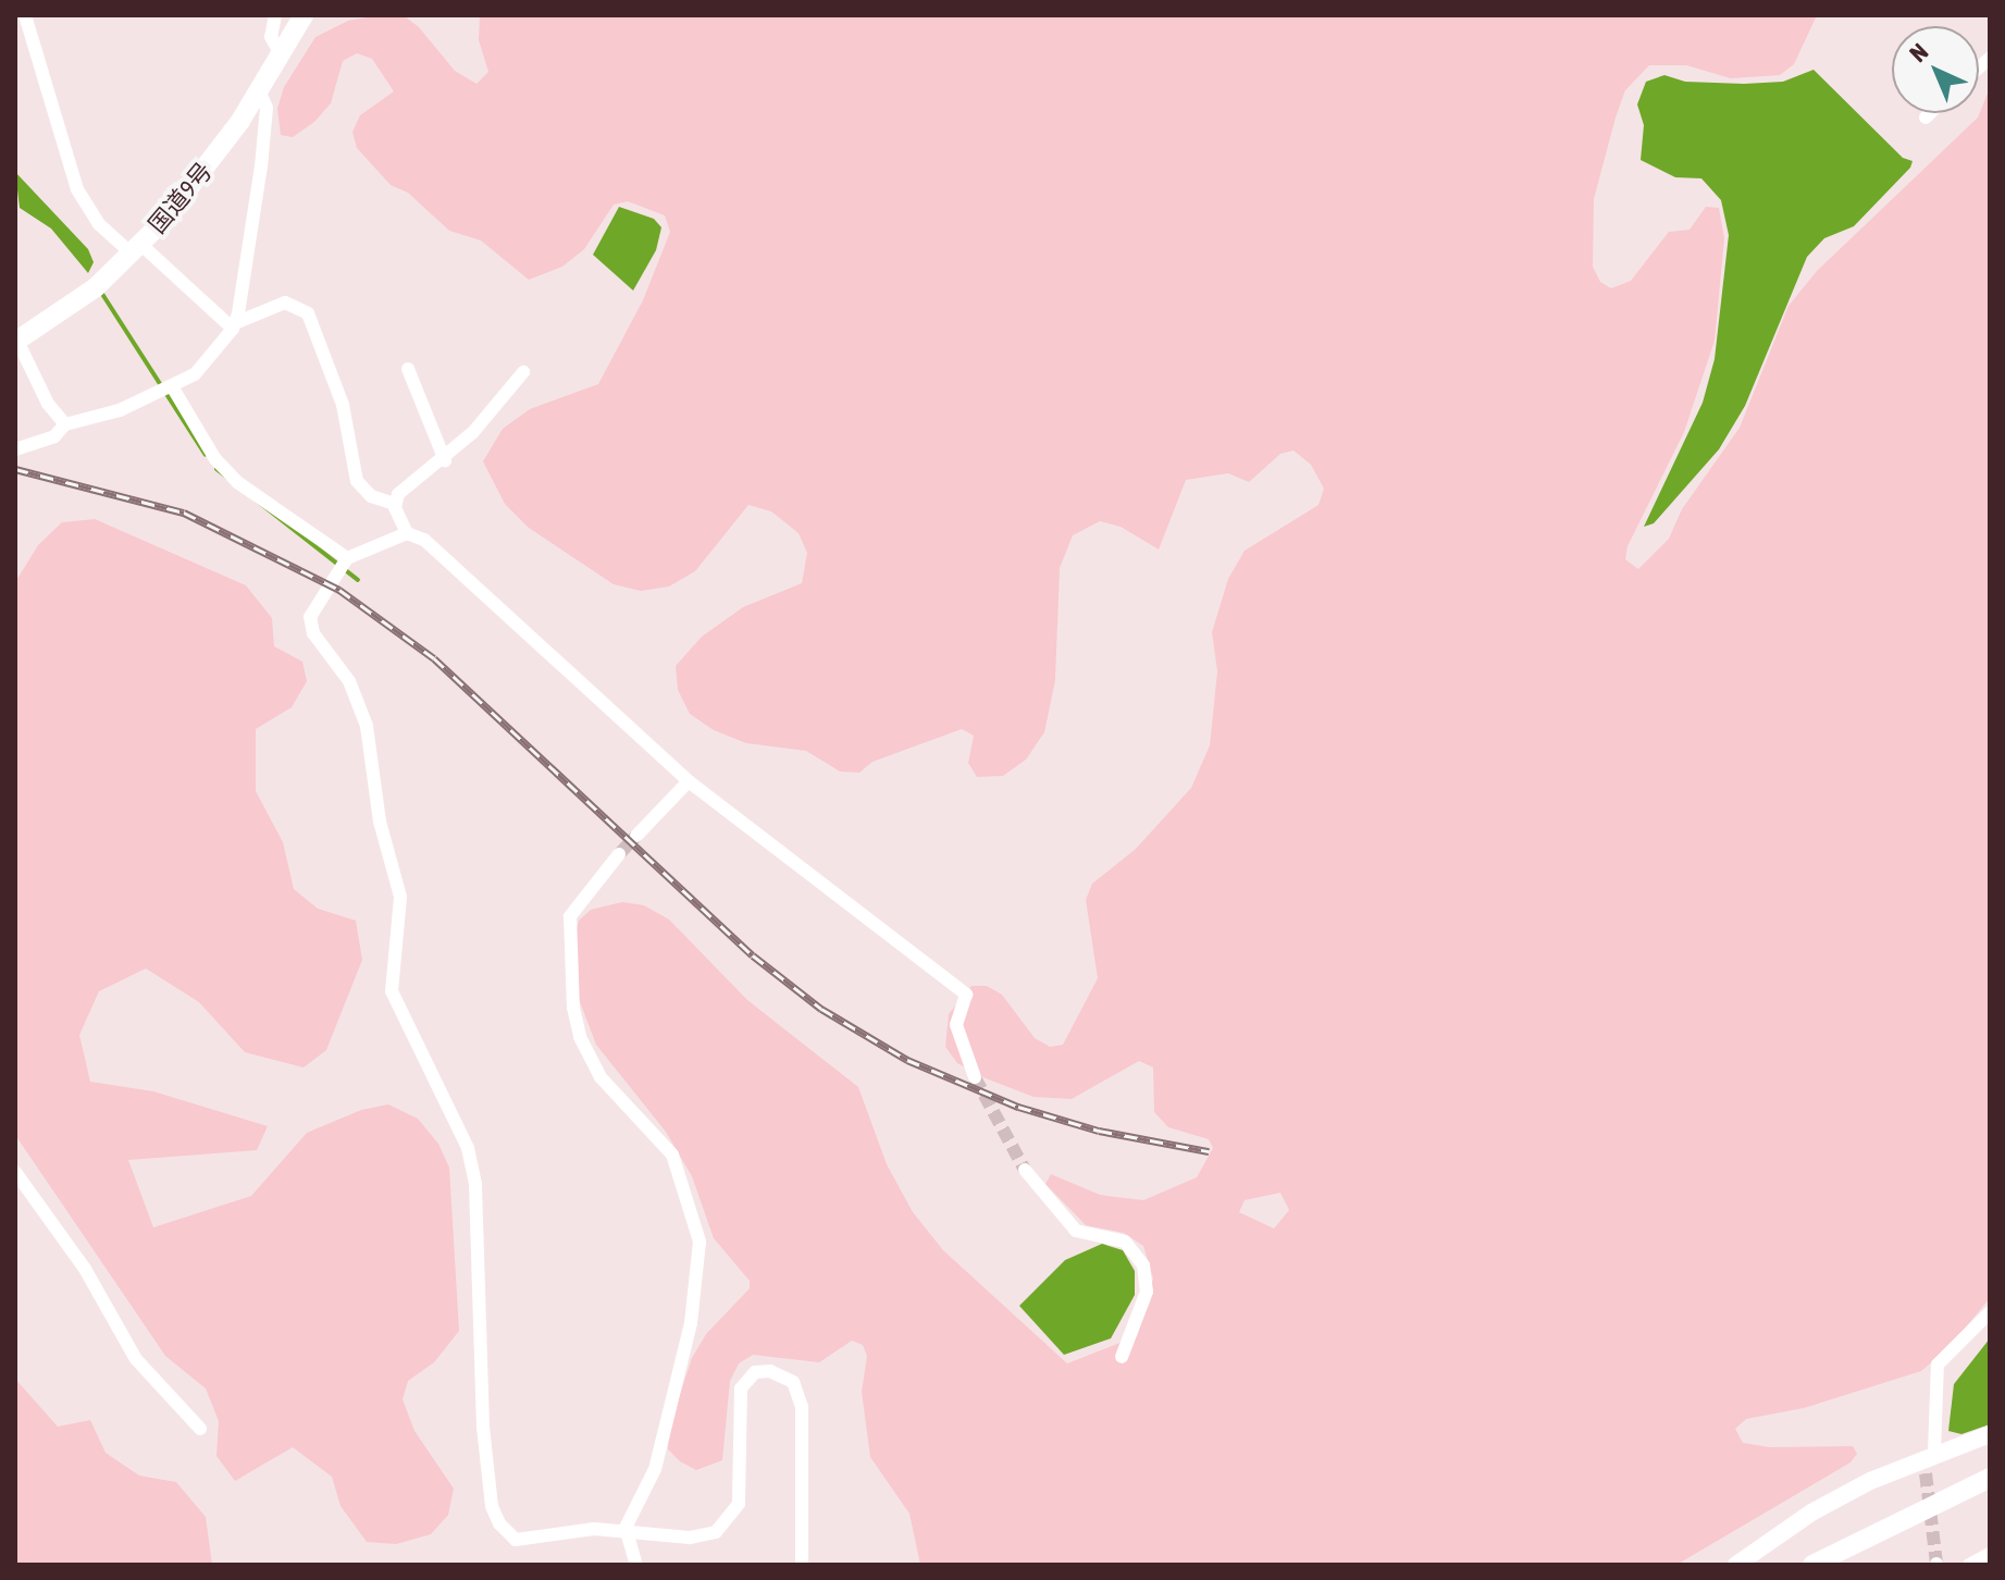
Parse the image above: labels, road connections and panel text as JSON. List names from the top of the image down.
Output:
{
  "streets": {
    "highway": ["国道9号"]
  },
  "north": "top left"
}
